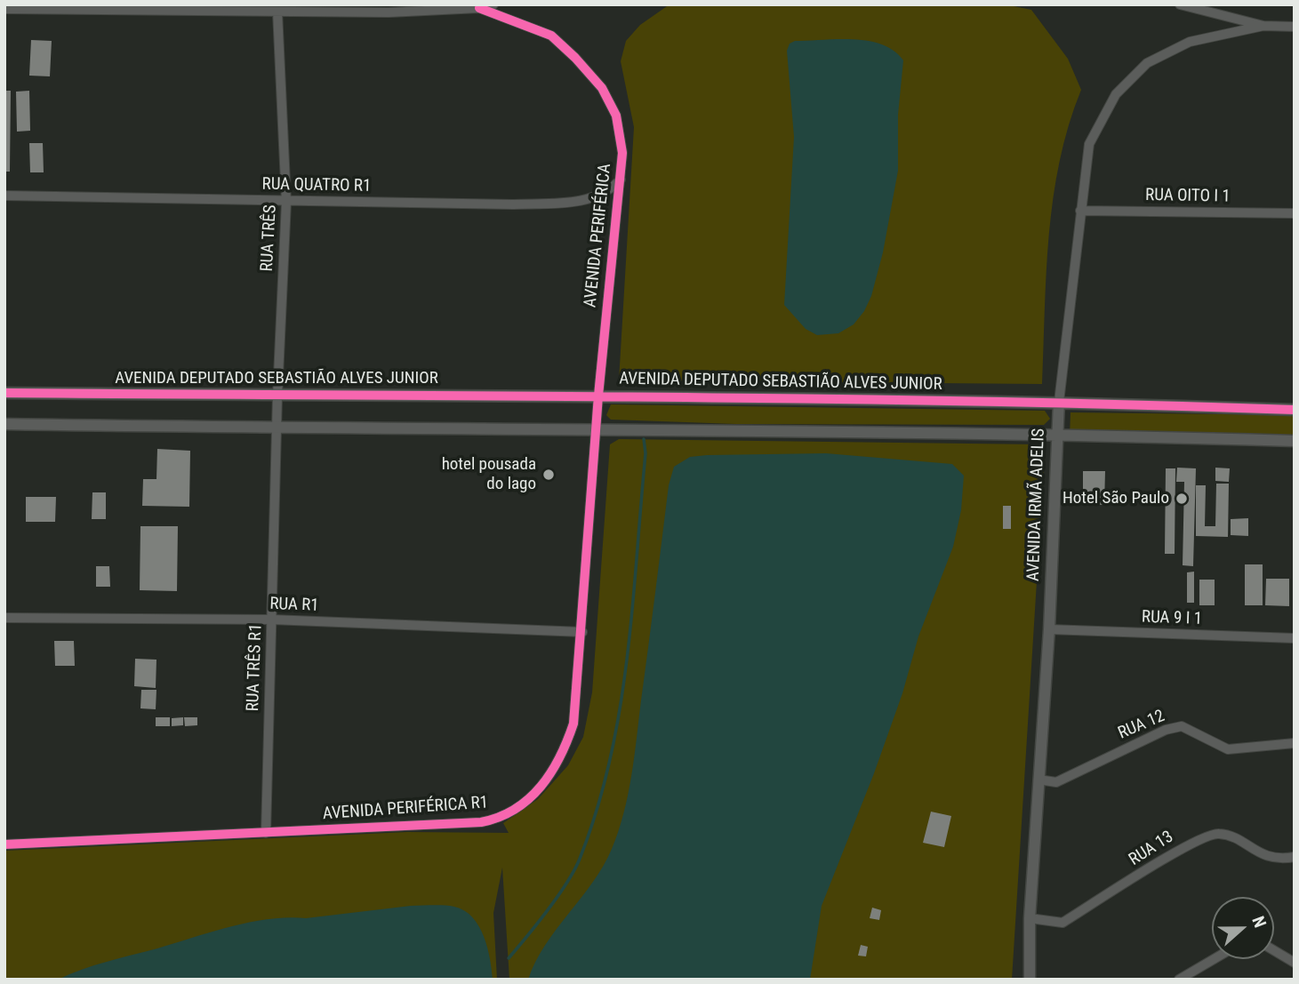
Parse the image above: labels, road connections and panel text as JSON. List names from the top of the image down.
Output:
{
  "streets": {
    "street": [
      "RUA QUATRO R1",
      "RUA OITO I 1",
      "AVENIDA PERIFÉRICA",
      "RUA TRÊS",
      "AVENIDA DEPUTADO SEBASTIÃO ALVES JUNIOR",
      "AVENIDA IRMÃ ADELIS",
      "RUA R1",
      "RUA 9 I 1",
      "RUA TRÊS R1",
      "RUA 12",
      "AVENIDA PERIFÉRICA R1",
      "RUA 13"
    ]
  },
  "crossings": [
    ["RUA QUATRO R1", "AVENIDA PERIFÉRICA"],
    ["RUA QUATRO R1", "RUA TRÊS"],
    ["RUA OITO I 1", "AVENIDA IRMÃ ADELIS"],
    ["AVENIDA PERIFÉRICA", "AVENIDA DEPUTADO SEBASTIÃO ALVES JUNIOR"],
    ["AVENIDA PERIFÉRICA", "AVENIDA PERIFÉRICA R1"],
    ["RUA TRÊS", "AVENIDA DEPUTADO SEBASTIÃO ALVES JUNIOR"],
    ["RUA TRÊS", "RUA TRÊS R1"],
    ["AVENIDA DEPUTADO SEBASTIÃO ALVES JUNIOR", "AVENIDA IRMÃ ADELIS"],
    ["AVENIDA IRMÃ ADELIS", "RUA 9 I 1"],
    ["AVENIDA IRMÃ ADELIS", "RUA 12"],
    ["AVENIDA IRMÃ ADELIS", "RUA 13"],
    ["RUA R1", "RUA TRÊS R1"],
    ["RUA R1", "AVENIDA PERIFÉRICA R1"],
    ["RUA TRÊS R1", "AVENIDA PERIFÉRICA R1"]
  ],
  "places": ["hotel pousada do lago", "Hotel São Paulo"],
  "north": "right"
}
